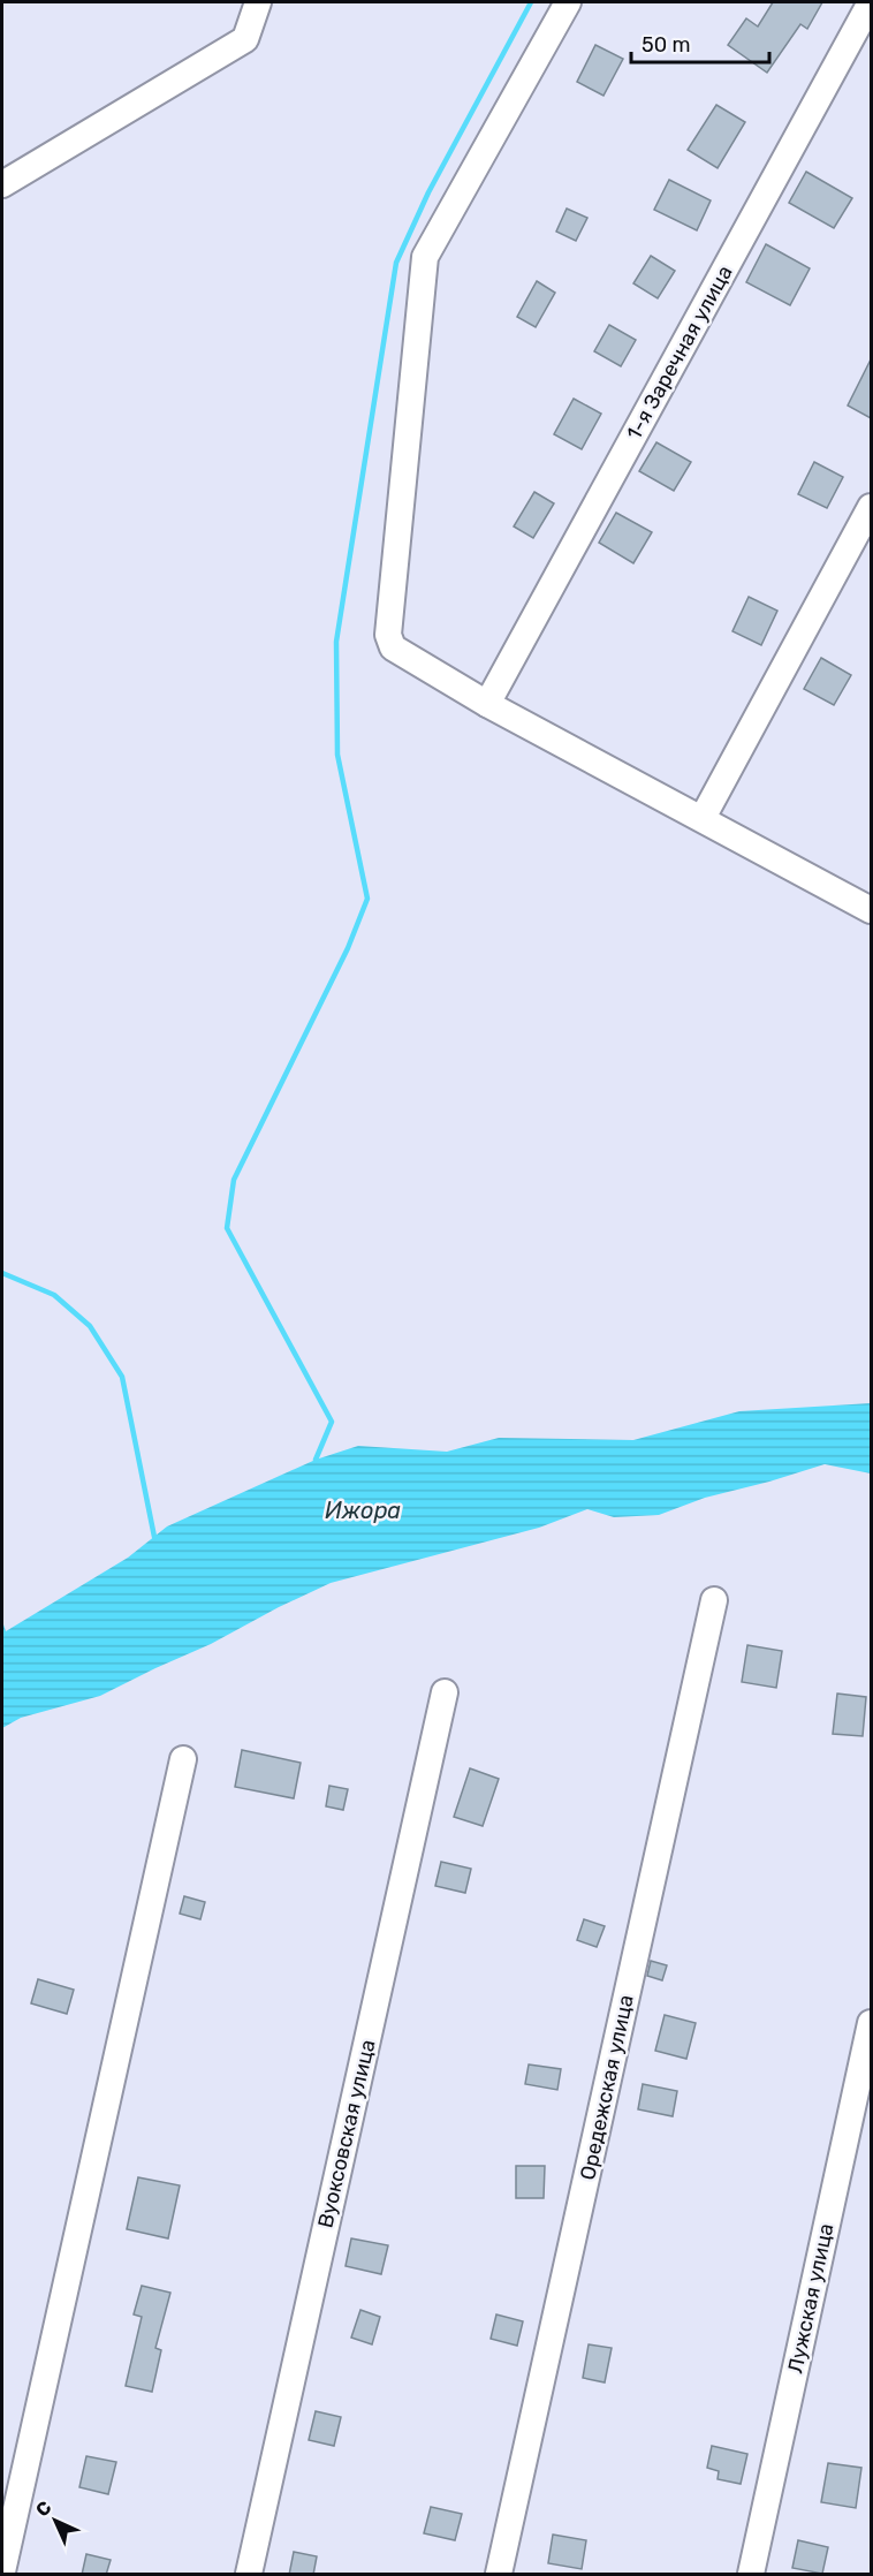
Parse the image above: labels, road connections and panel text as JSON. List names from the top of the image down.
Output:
{
  "streets": {
    "street": [
      "1-я Заречная улица",
      "Оредежская улица",
      "Вуоксовская улица",
      "Лужская улица"
    ]
  },
  "water": ["Ижора"],
  "scale_bar": "50 m",
  "north": "top left"
}
